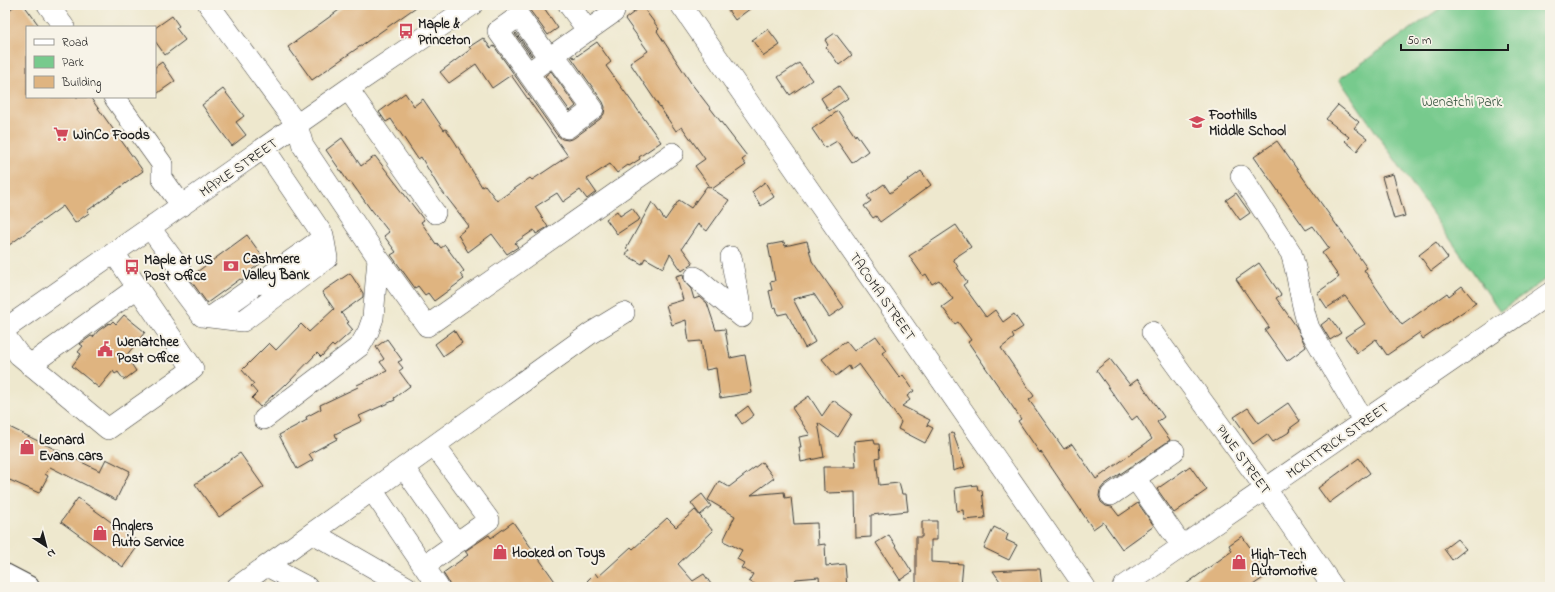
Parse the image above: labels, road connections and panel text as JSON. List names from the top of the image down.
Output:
{
  "streets": {
    "street": [
      "MAPLE STREET",
      "TACOMA STREET",
      "MCKITTRICK STREET",
      "PINE STREET"
    ]
  },
  "crossings": [
    ["MCKITTRICK STREET", "PINE STREET"]
  ],
  "parks": ["Wenatchi Park"],
  "places": {
    "bus stop": ["Maple & Princeton", "Maple at US Post Office"],
    "school or university": ["Foothills Middle School"],
    "supermarket": ["WinCo Foods"],
    "bank": ["Cashmere Valley Bank"],
    "public building": ["Wenatchee Post Office"],
    "shop": [
      "Leonard Evans cars",
      "Anglers Auto Service",
      "Hooked on Toys",
      "High-Tech Automotive"
    ]
  },
  "legend": ["Road", "Park", "Building"],
  "scale_bar": "50 m",
  "north": "bottom right"
}
